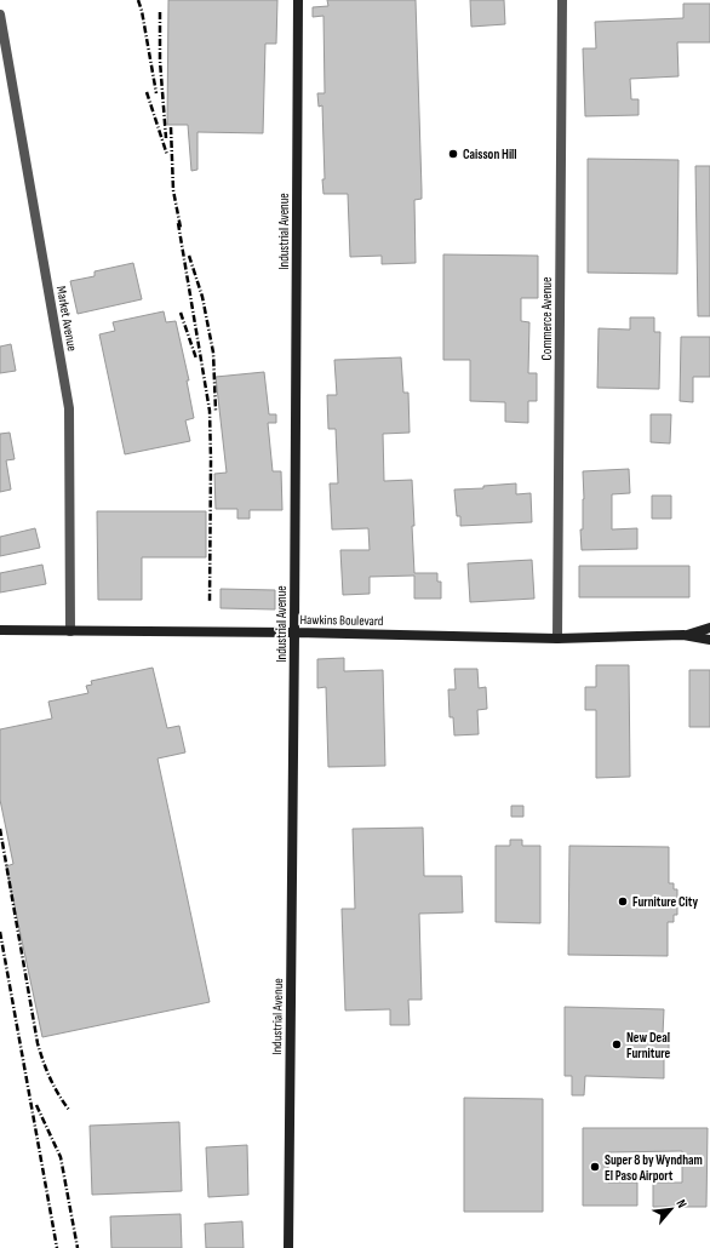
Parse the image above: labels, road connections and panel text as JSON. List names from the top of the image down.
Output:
{
  "streets": {
    "street": [
      "Industrial Avenue",
      "Market Avenue",
      "Commerce Avenue",
      "Hawkins Boulevard"
    ]
  },
  "crossings": [
    ["Industrial Avenue", "Hawkins Boulevard"],
    ["Market Avenue", "Hawkins Boulevard"],
    ["Commerce Avenue", "Hawkins Boulevard"]
  ],
  "places": [
    "Caisson Hill",
    "Furniture City",
    "New Deal Furniture",
    "Super 8 by Wyndham El Paso Airport"
  ],
  "north": "top right"
}
